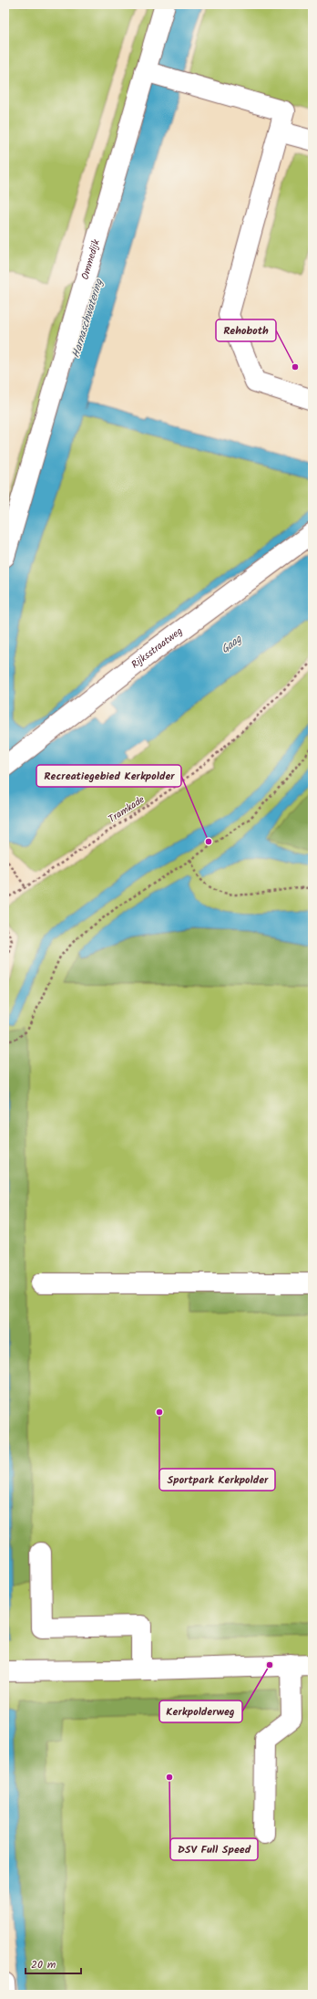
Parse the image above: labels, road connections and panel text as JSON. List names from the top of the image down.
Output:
{
  "streets": {
    "street": ["Ommedijk", "Rijksstraatweg"],
    "path": ["Tramkade"]
  },
  "water": ["Harnaschwatering", "Gaag"],
  "places": [
    "Rehoboth",
    "Recreatiegebied Kerkpolder",
    "Sportpark Kerkpolder",
    "Kerkpolderweg",
    "DSV Full Speed"
  ],
  "scale_bar": "20 m"
}
